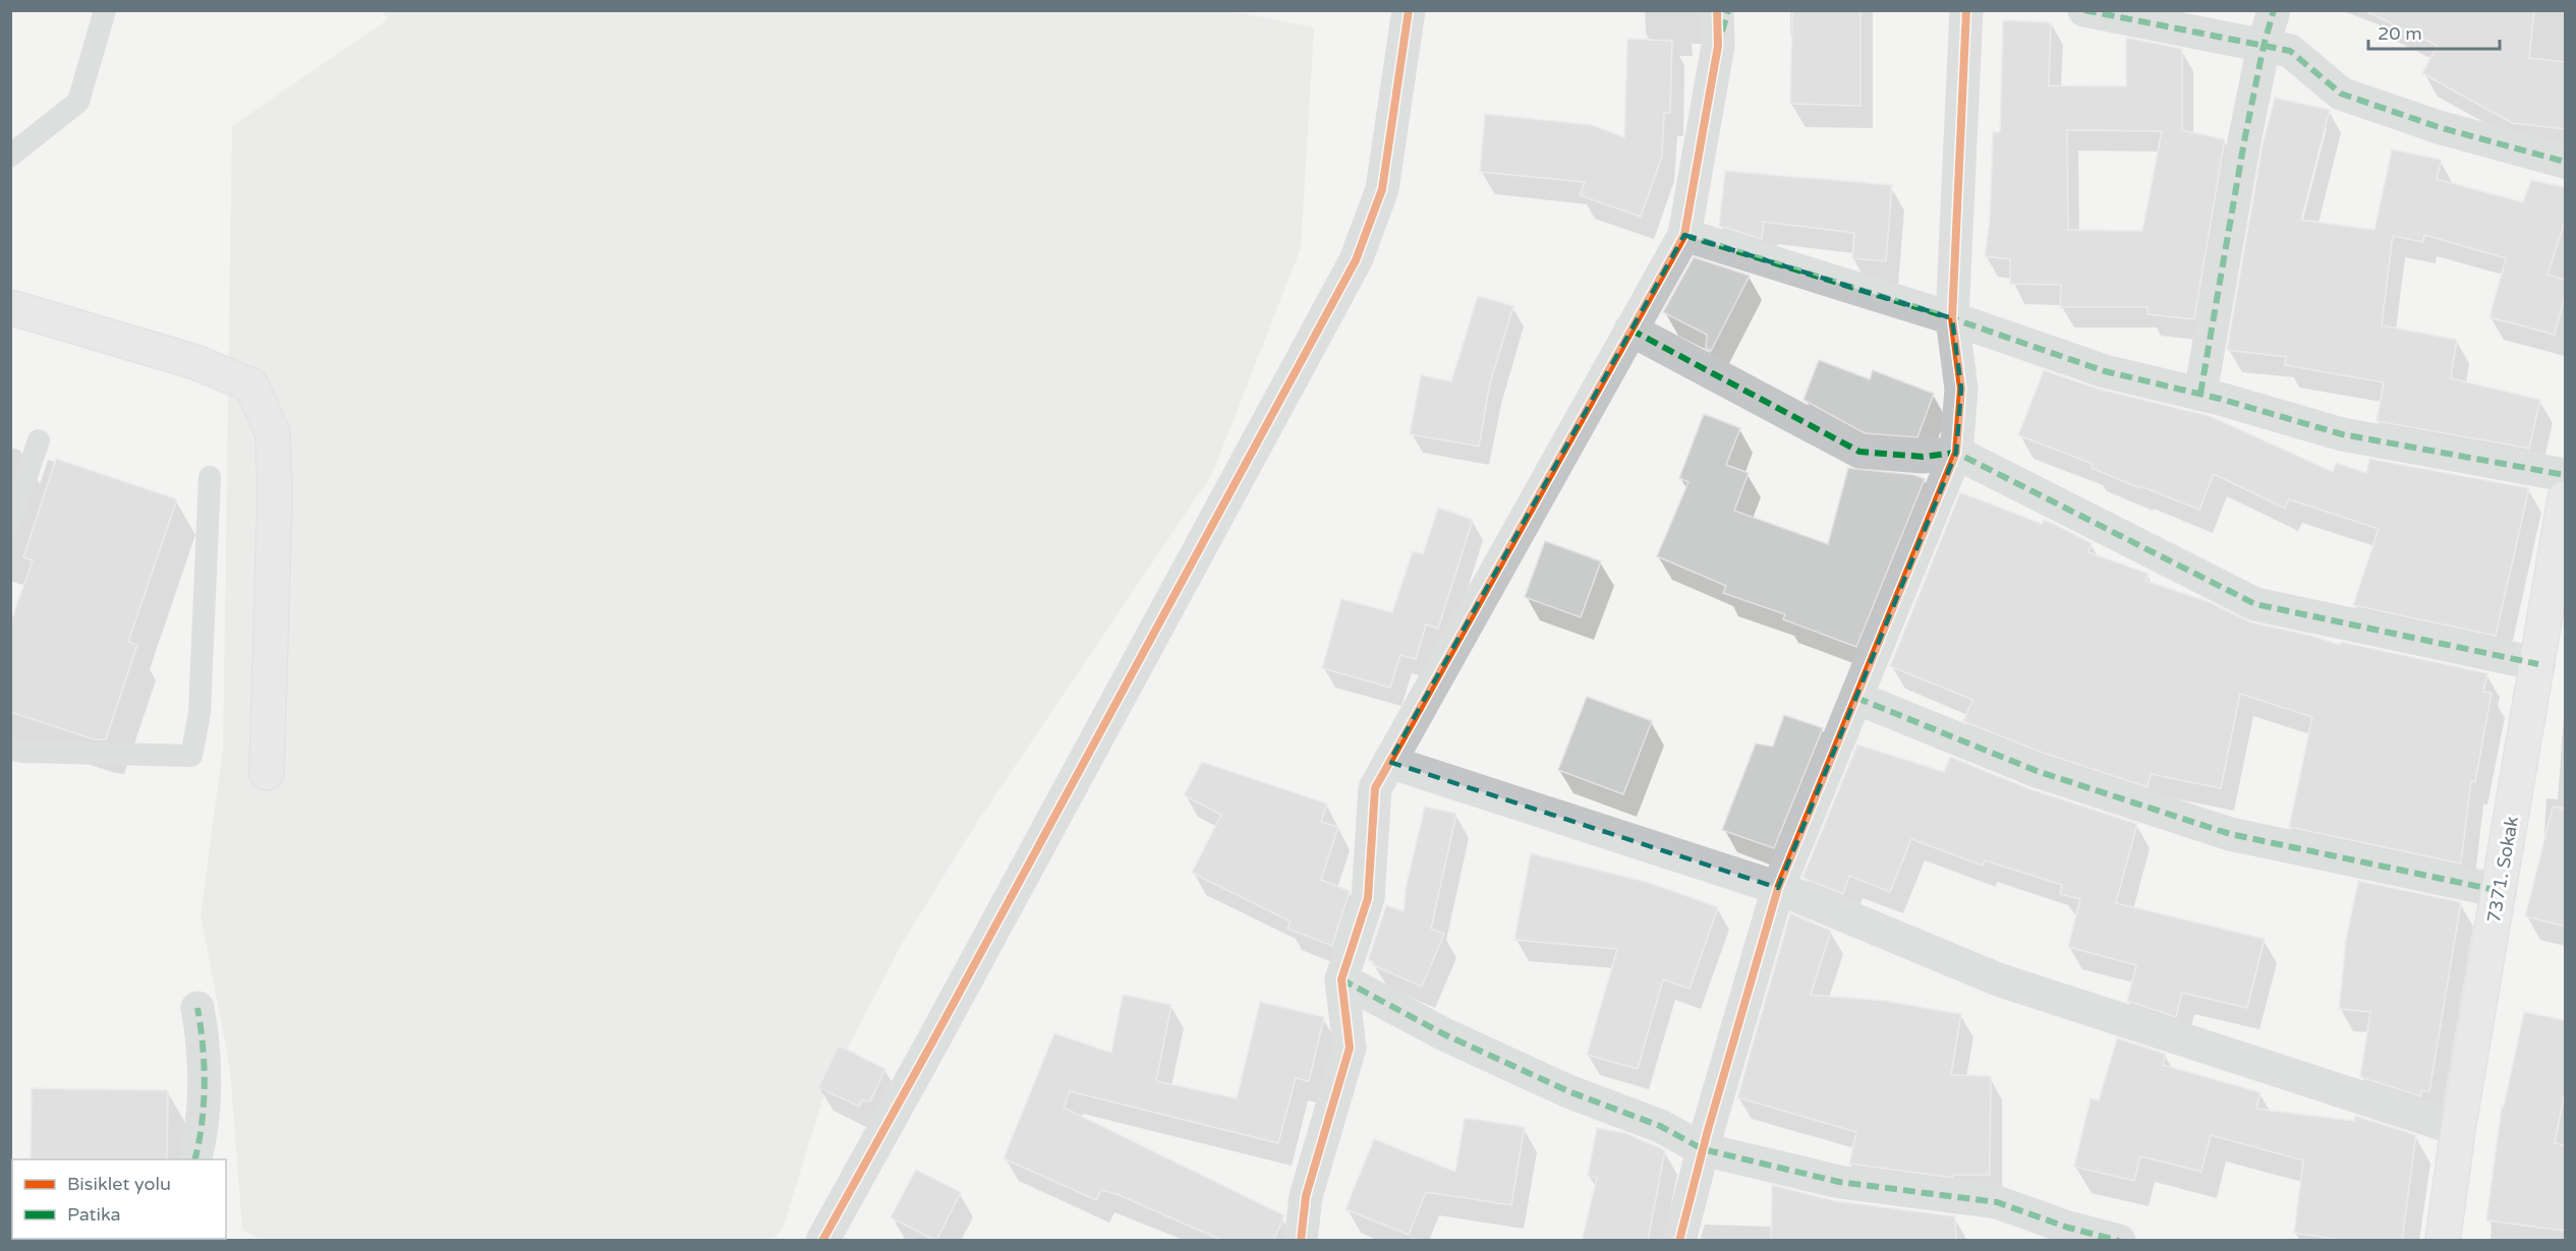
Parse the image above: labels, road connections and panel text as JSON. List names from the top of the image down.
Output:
{
  "streets": {
    "street": ["7371. Sokak"]
  },
  "legend": ["Bisiklet yolu", "Patika"],
  "scale_bar": "20 m"
}
